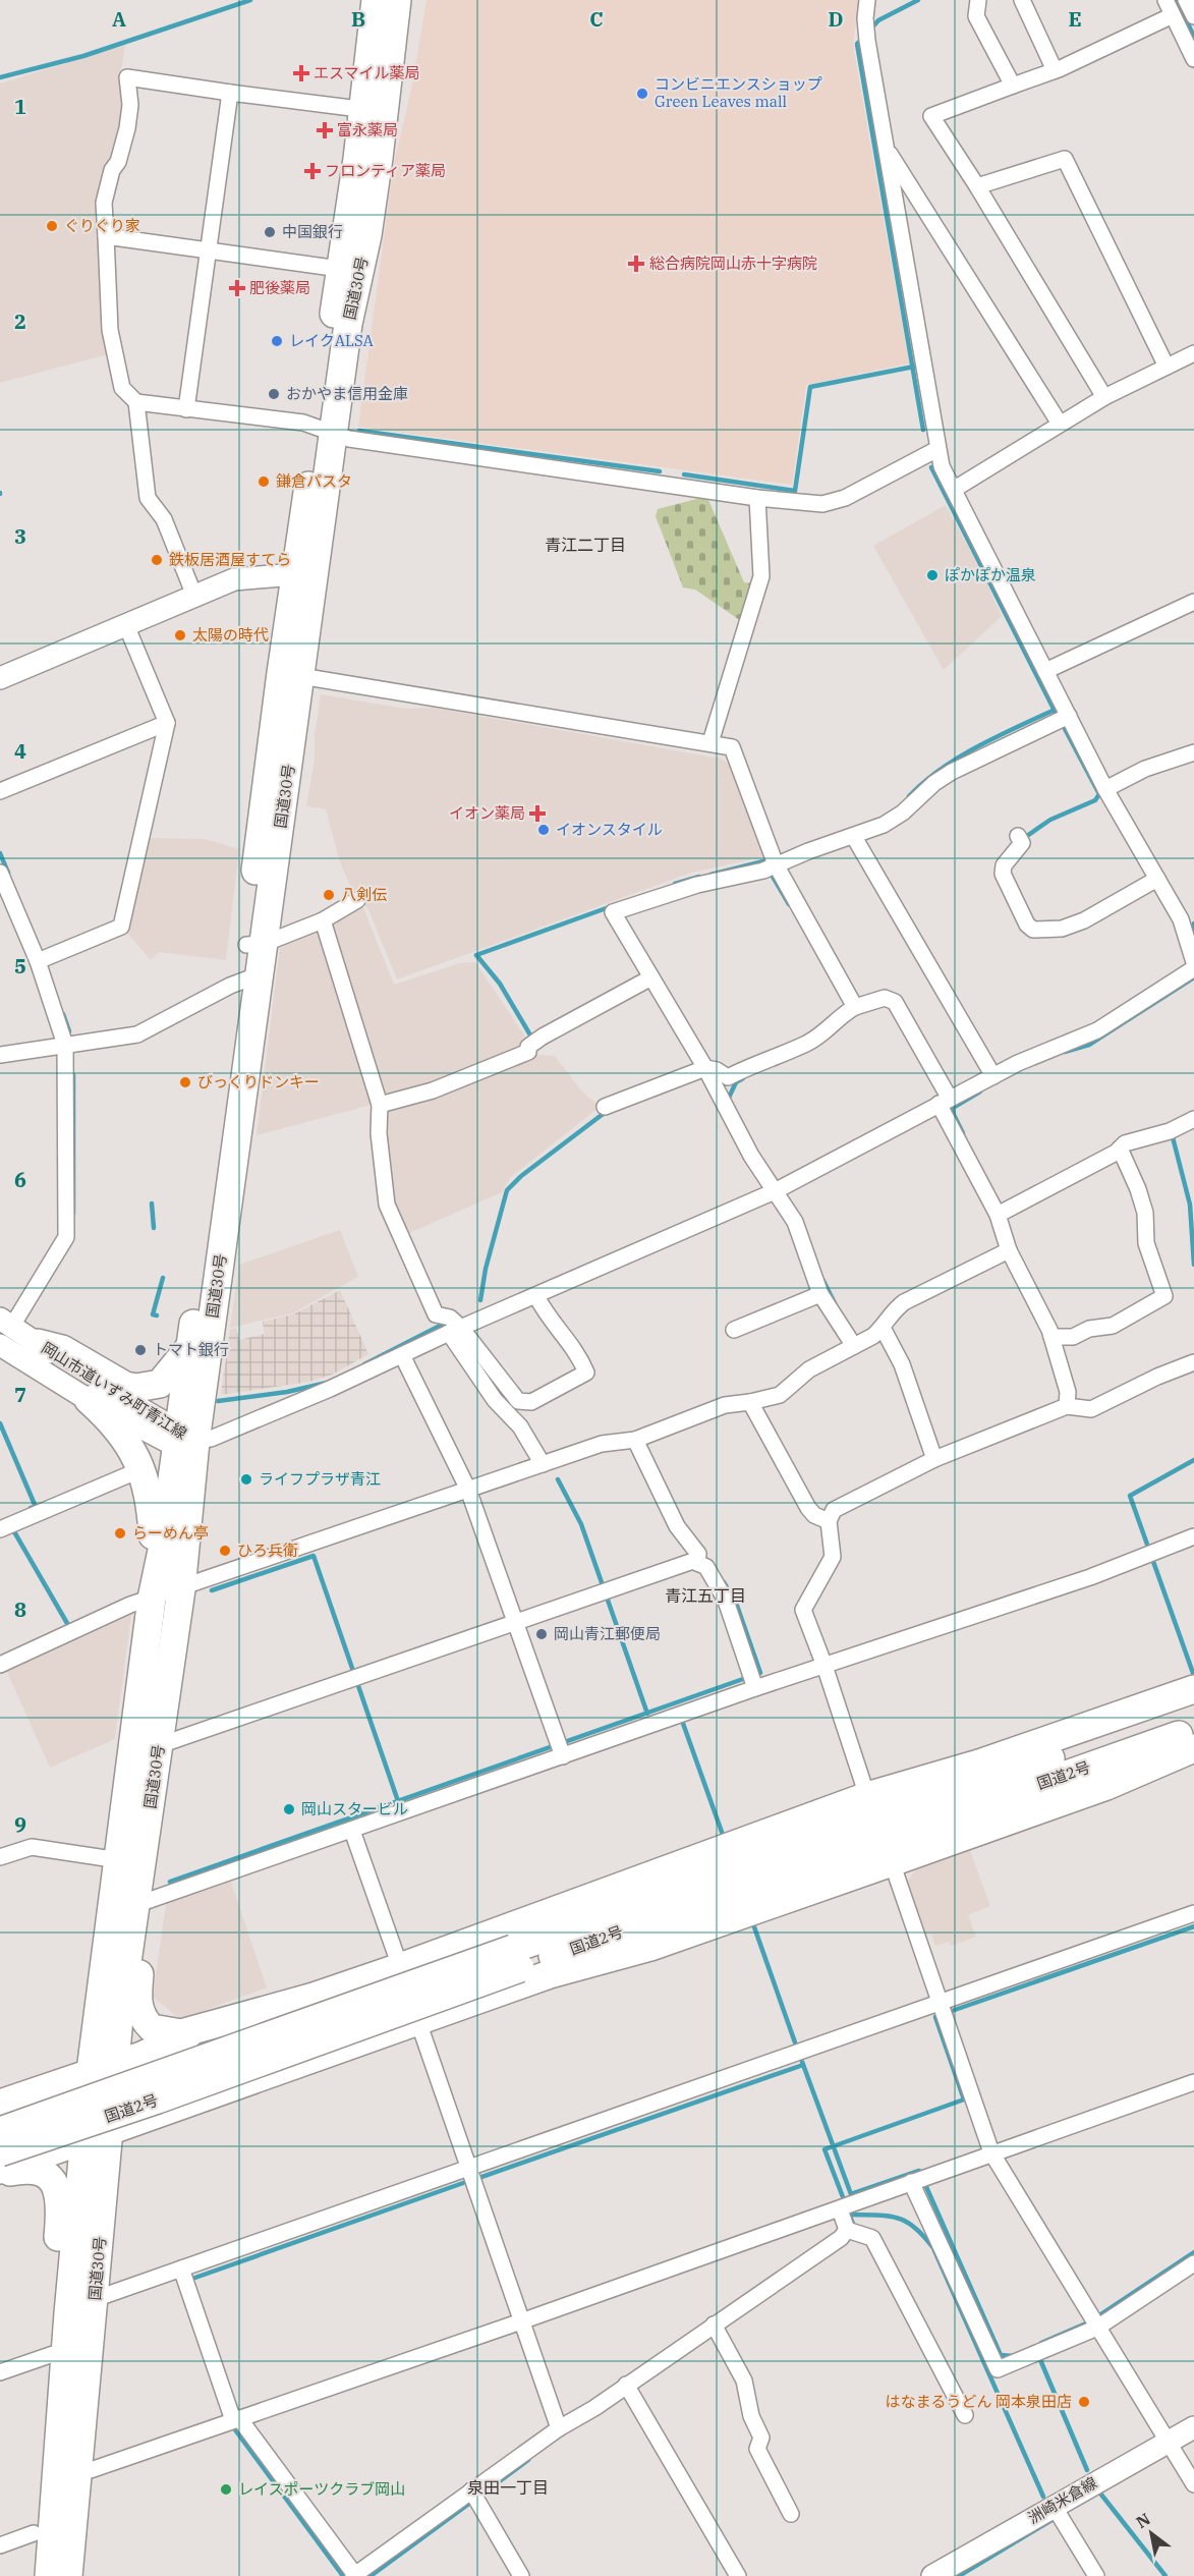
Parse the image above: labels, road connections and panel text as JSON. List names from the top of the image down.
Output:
{
  "streets": {
    "highway": ["国道30号", "国道2号"],
    "street": ["岡山市道いずみ町青江線", "洲崎米倉線"]
  },
  "crossings": [
    ["国道30号", "岡山市道いずみ町青江線"]
  ],
  "districts": ["青江二丁目", "青江五丁目", "泉田一丁目"],
  "places": {
    "health": [
      "エスマイル薬局",
      "富永薬局",
      "フロンティア薬局",
      "総合病院岡山赤十字病院",
      "肥後薬局",
      "イオン薬局"
    ],
    "other": [
      "コンビニエンスショップ Green Leaves mall",
      "ぐりぐり家",
      "中国銀行",
      "レイクALSA",
      "おかやま信用金庫",
      "鎌倉パスタ",
      "鉄板居酒屋すてら",
      "ぽかぽか温泉",
      "太陽の時代",
      "イオンスタイル",
      "八剣伝",
      "びっくりドンキー",
      "トマト銀行",
      "ライフプラザ青江",
      "らーめん亭",
      "ひろ兵衛",
      "岡山青江郵便局",
      "岡山スタービル",
      "はなまるうどん 岡本泉田店",
      "レイスポーツクラブ岡山"
    ]
  },
  "north": "top left",
  "grid": {
    "columns": [
      "A",
      "B",
      "C",
      "D",
      "E"
    ],
    "rows": [
      "1",
      "2",
      "3",
      "4",
      "5",
      "6",
      "7",
      "8",
      "9"
    ]
  }
}
